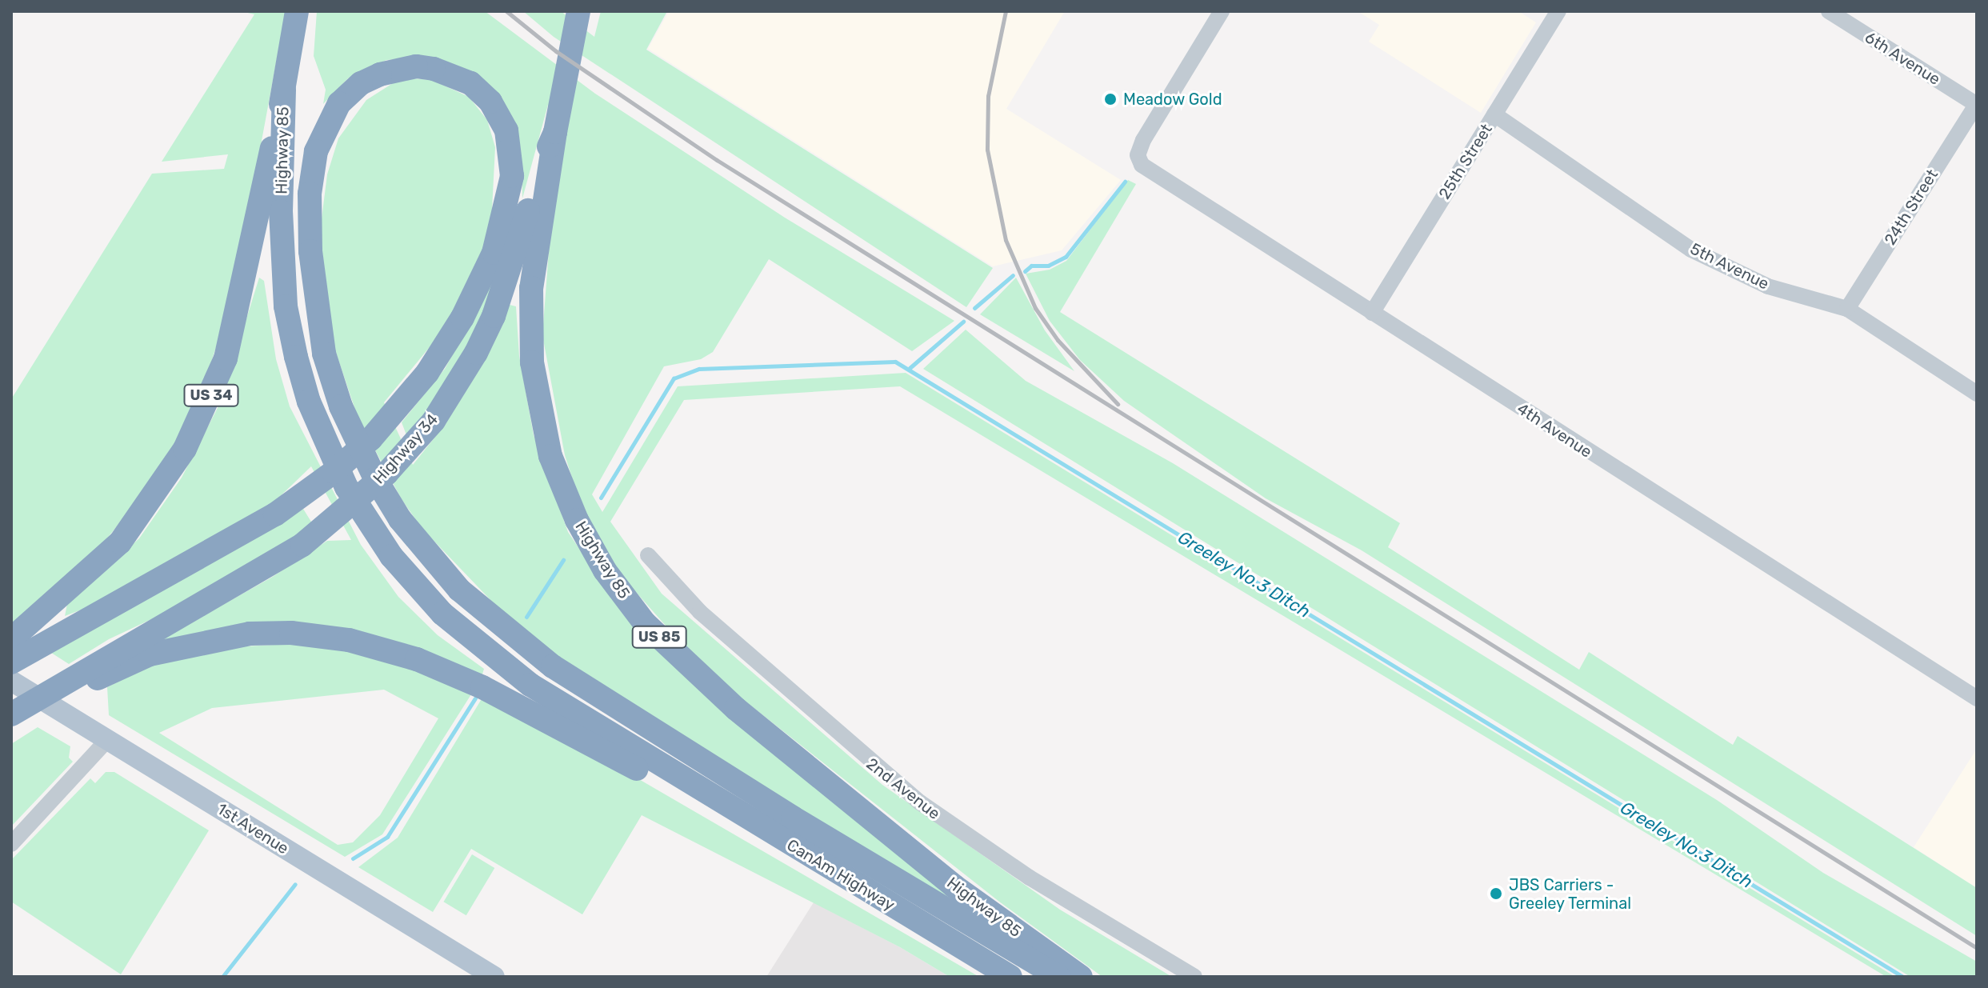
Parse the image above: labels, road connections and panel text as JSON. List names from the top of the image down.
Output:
{
  "streets": {
    "highway": [
      "Highway 85",
      "US 34",
      "Highway 34",
      "US 85",
      "CanAm Highway"
    ],
    "main road": ["1st Avenue"],
    "street": [
      "6th Avenue",
      "25th Street",
      "24th Street",
      "5th Avenue",
      "4th Avenue",
      "2nd Avenue"
    ]
  },
  "crossings": [
    ["6th Avenue", "24th Street"],
    ["Highway 85", "US 34"],
    ["Highway 85", "Highway 34"],
    ["Highway 85", "CanAm Highway"],
    ["25th Street", "5th Avenue"],
    ["25th Street", "4th Avenue"],
    ["24th Street", "5th Avenue"]
  ],
  "water": ["Greeley No.3 Ditch"],
  "places": ["Meadow Gold", "JBS Carriers - Greeley Terminal"]
}
